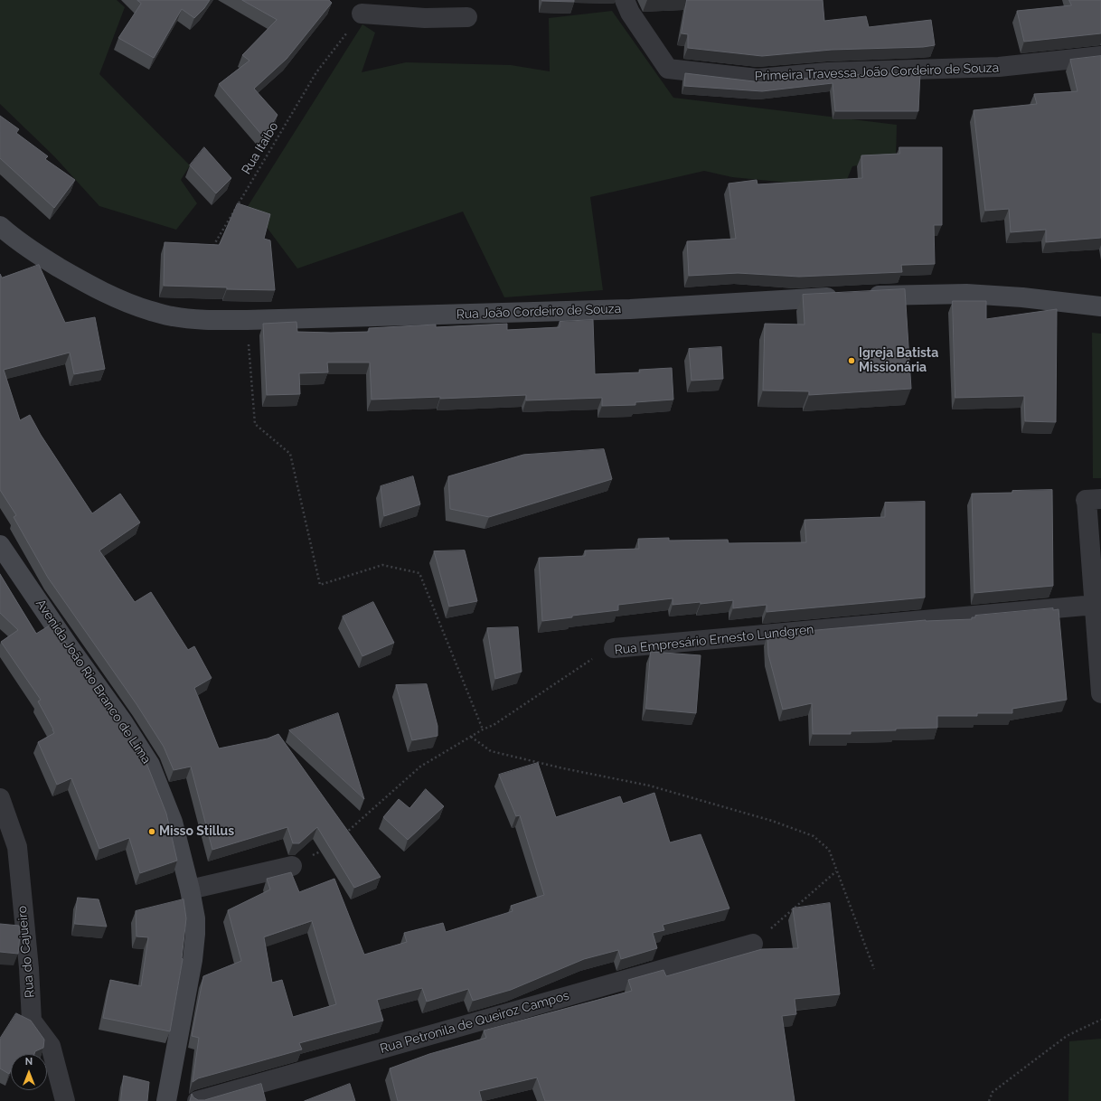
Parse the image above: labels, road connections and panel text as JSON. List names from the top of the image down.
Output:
{
  "streets": {
    "main road": ["Rua João Cordeiro de Souza", "Avenida João Rio Branco de Lima"],
    "street": [
      "Primeira Travessa João Cordeiro de Souza",
      "Rua Empresário Ernesto Lundgren",
      "Rua do Cajueiro",
      "Rua Petronila de Queiroz Campos"
    ],
    "path": ["Rua Itaibo"]
  },
  "places": ["Igreja Batista Missionária", "Misso Stillus"],
  "north": "top"
}
